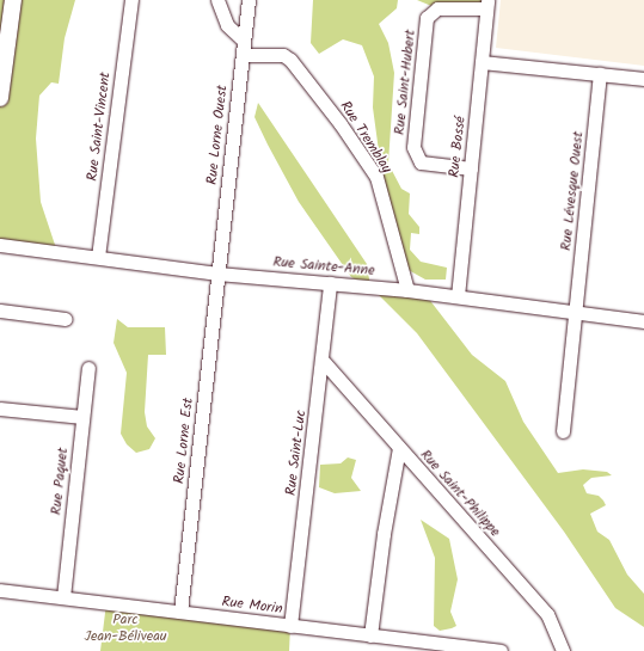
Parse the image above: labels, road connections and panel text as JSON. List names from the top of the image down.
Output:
{
  "streets": {
    "street": [
      "Rue Saint-Hubert",
      "Rue Saint-Vincent",
      "Rue Lorne Ouest",
      "Rue Tremblay",
      "Rue Bossé",
      "Rue Lévesque Ouest",
      "Rue Sainte-Anne",
      "Rue Lorne Est",
      "Rue Saint-Luc",
      "Rue Paquet",
      "Rue Saint-Philippe",
      "Rue Morin"
    ]
  },
  "crossings": [
    ["Rue Saint-Hubert", "Rue Bossé"],
    ["Rue Saint-Vincent", "Rue Sainte-Anne"],
    ["Rue Lorne Ouest", "Rue Tremblay"],
    ["Rue Lorne Ouest", "Rue Sainte-Anne"],
    ["Rue Lorne Ouest", "Rue Lorne Est"],
    ["Rue Tremblay", "Rue Sainte-Anne"],
    ["Rue Bossé", "Rue Sainte-Anne"],
    ["Rue Lévesque Ouest", "Rue Sainte-Anne"],
    ["Rue Sainte-Anne", "Rue Lorne Est"],
    ["Rue Sainte-Anne", "Rue Saint-Luc"],
    ["Rue Lorne Est", "Rue Morin"],
    ["Rue Saint-Luc", "Rue Saint-Philippe"],
    ["Rue Saint-Luc", "Rue Morin"],
    ["Rue Paquet", "Rue Morin"]
  ],
  "parks": ["Parc Jean-Béliveau"]
}
